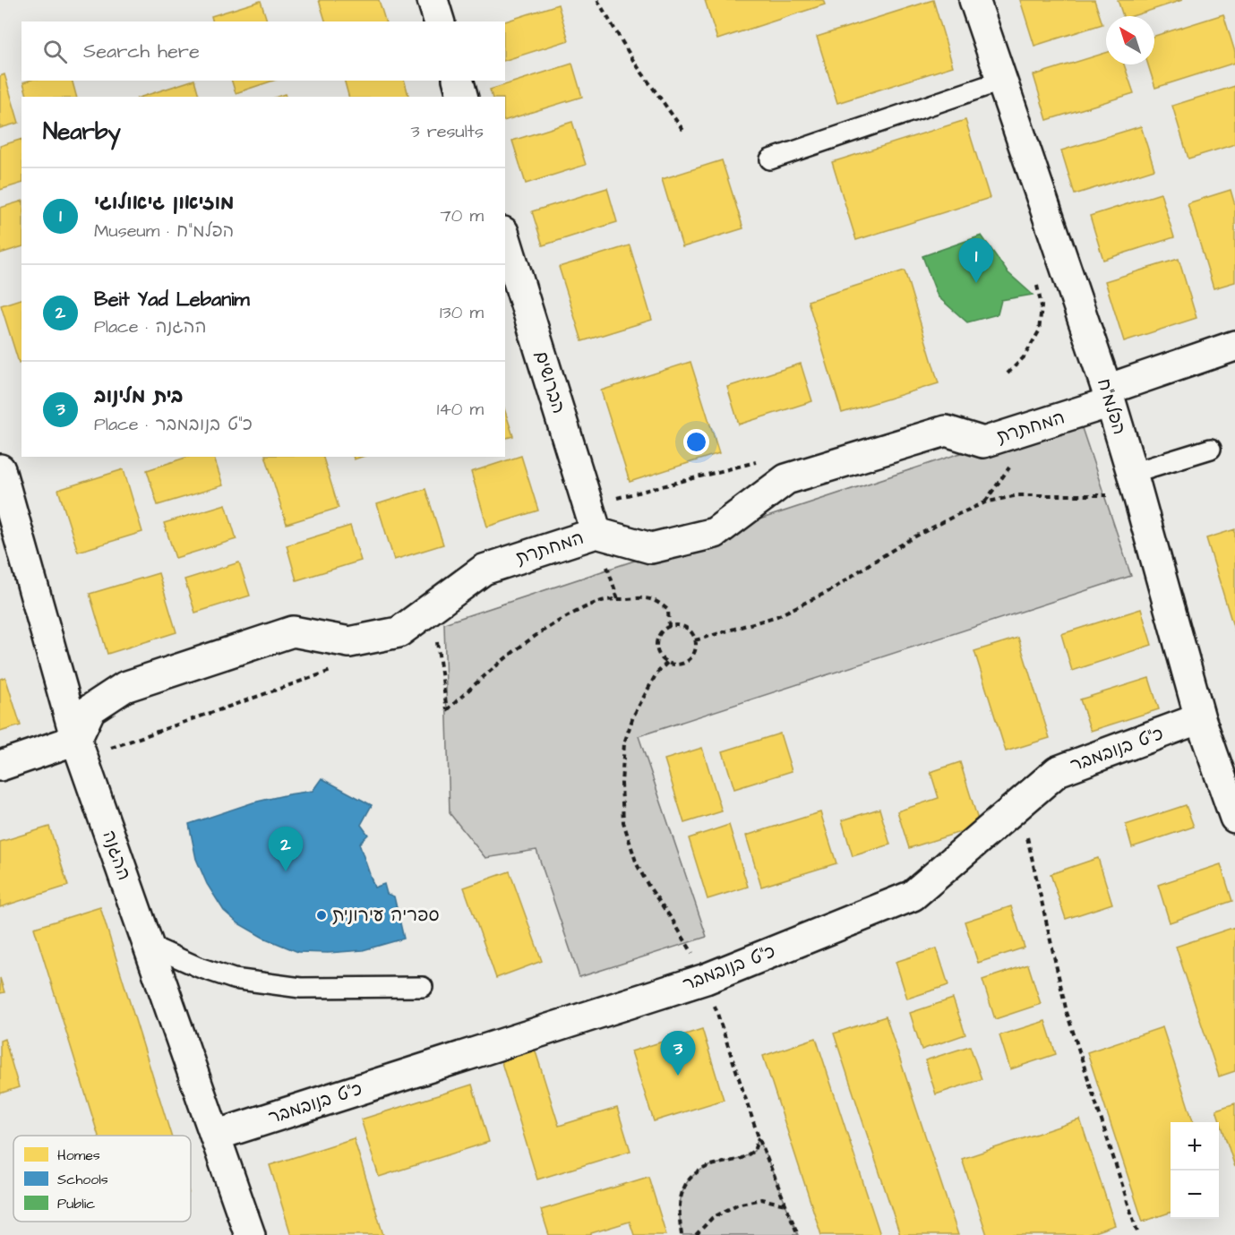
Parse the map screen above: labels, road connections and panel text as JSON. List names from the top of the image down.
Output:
{
  "streets": {
    "street": [
      "הברושים",
      "הפלמ\"ח",
      "המחתרת",
      "כ\"ט בנובמבר",
      "ההגנה"
    ]
  },
  "crossings": [
    ["הברושים", "המחתרת"],
    ["הפלמ\"ח", "המחתרת"],
    ["הפלמ\"ח", "כ\"ט בנובמבר"],
    ["המחתרת", "ההגנה"],
    ["כ\"ט בנובמבר", "ההגנה"]
  ],
  "places": ["ספריה עירונית"],
  "legend": ["Homes", "Schools", "Public"],
  "north": "top left",
  "page": {
    "search": "Search here",
    "heading": ["Nearby", "3 results"],
    "list": [
      {
        "mark": "1",
        "name": "מוזיאון גיאולוגי",
        "note": "Museum · הפלמ\"ח",
        "value": "70 m"
      },
      {
        "mark": "2",
        "name": "Beit Yad Lebanim",
        "note": "Place · ההגנה",
        "value": "130 m"
      },
      {
        "mark": "3",
        "name": "בית מלינוב",
        "note": "Place · כ\"ט בנובמבר",
        "value": "140 m"
      }
    ],
    "pins": ["1", "2", "3"],
    "map_buttons": ["+", "−"]
  }
}
